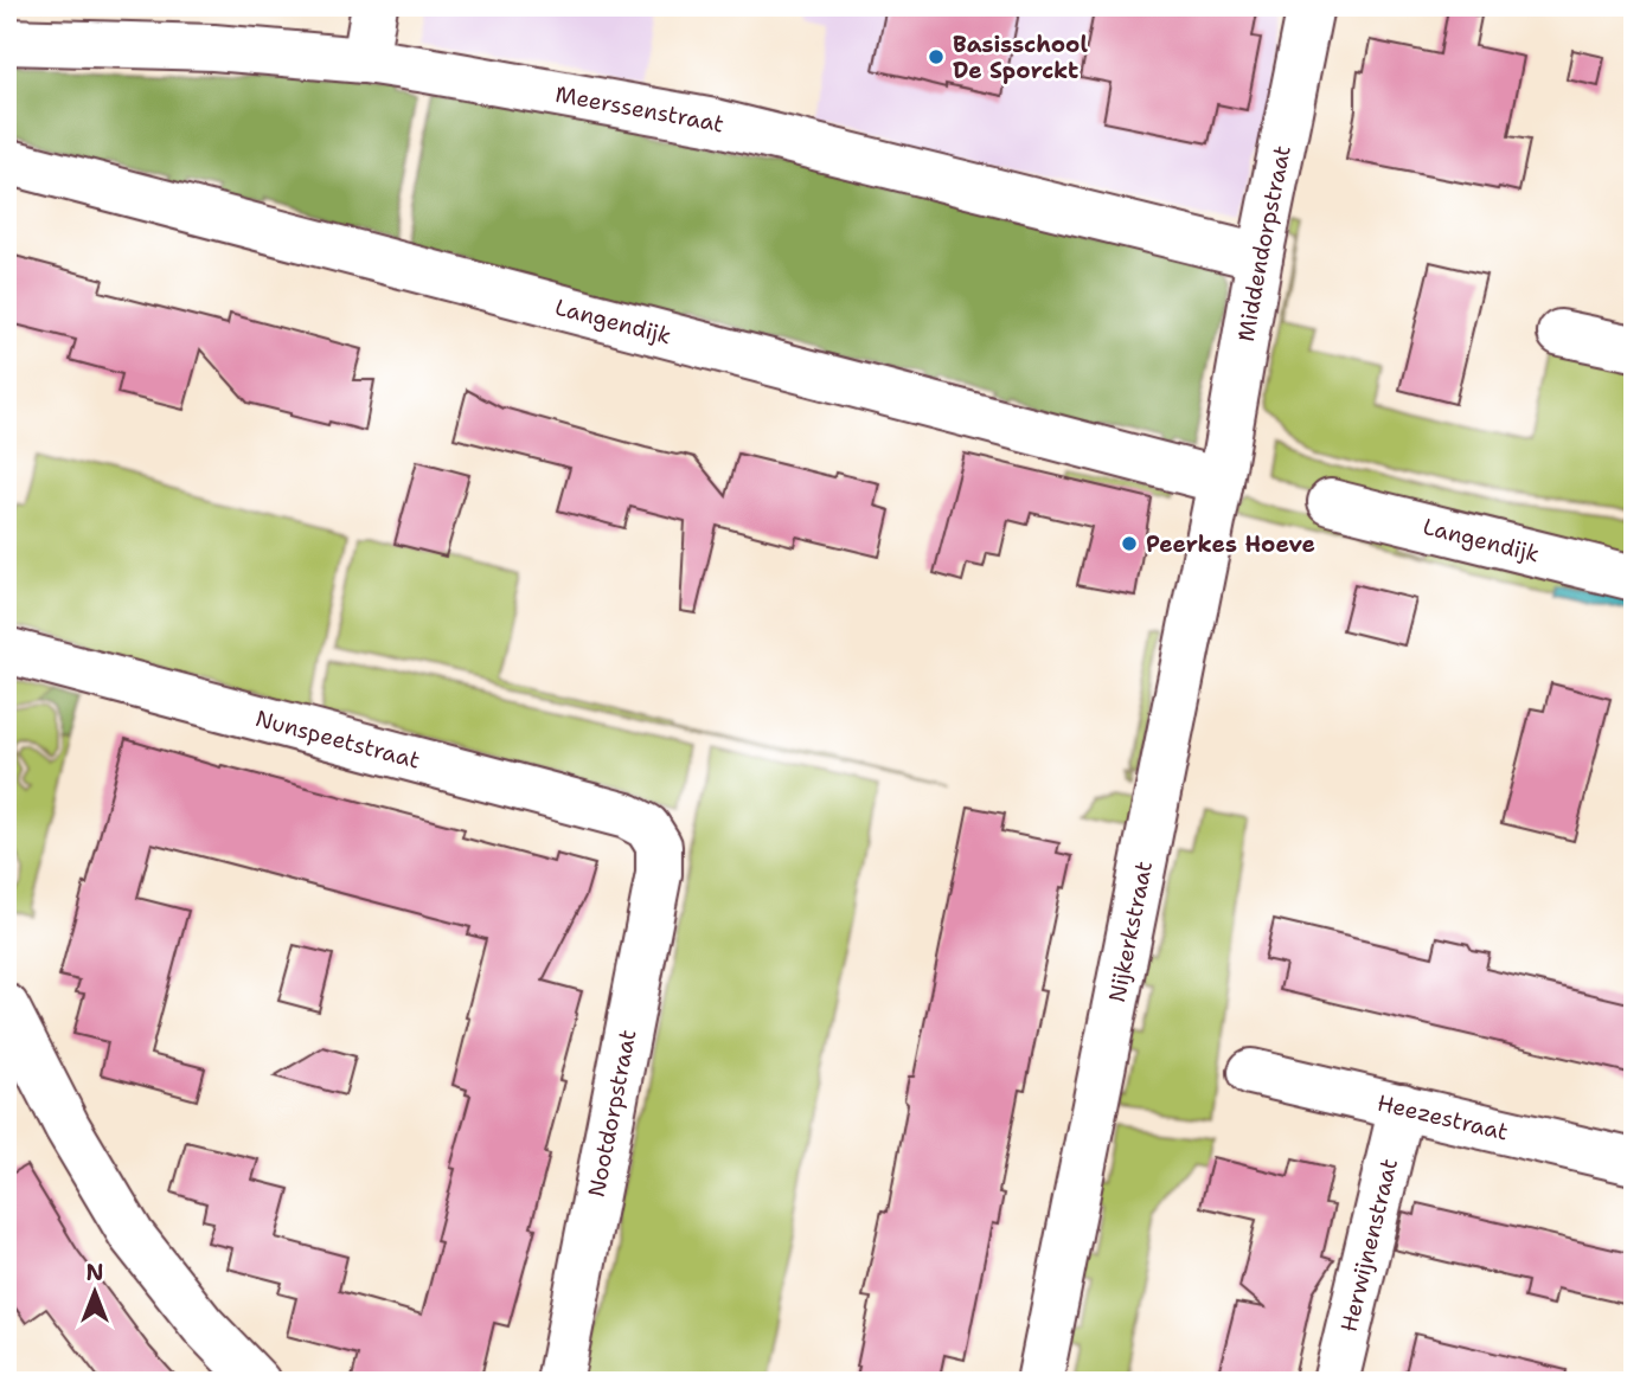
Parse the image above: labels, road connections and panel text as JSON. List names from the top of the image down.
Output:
{
  "streets": {
    "street": [
      "Meerssenstraat",
      "Middendorpstraat",
      "Langendijk",
      "Nunspeetstraat",
      "Nijkerkstraat",
      "Nootdorpstraat",
      "Heezestraat",
      "Herwijnenstraat"
    ]
  },
  "crossings": [
    ["Meerssenstraat", "Middendorpstraat"],
    ["Middendorpstraat", "Langendijk"],
    ["Middendorpstraat", "Nijkerkstraat"],
    ["Langendijk", "Nijkerkstraat"],
    ["Nunspeetstraat", "Nootdorpstraat"],
    ["Heezestraat", "Herwijnenstraat"]
  ],
  "places": ["Basisschool De Sporckt", "Peerkes Hoeve"],
  "north": "top"
}
